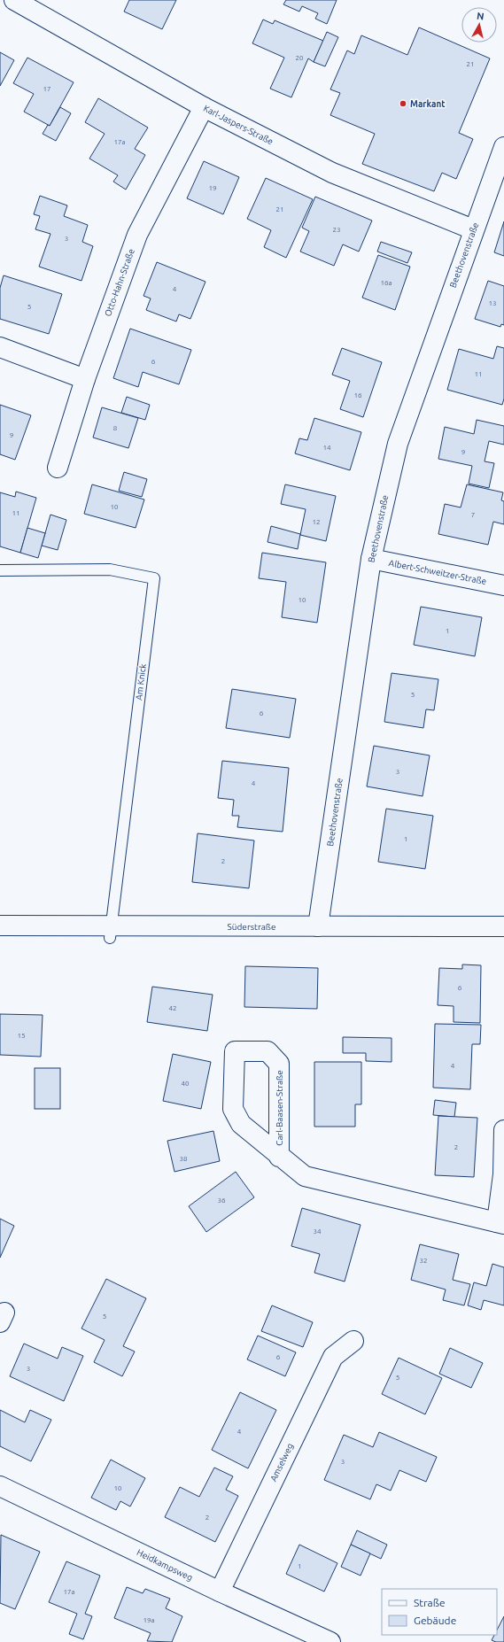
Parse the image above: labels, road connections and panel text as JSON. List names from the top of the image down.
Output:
{
  "streets": {
    "street": [
      "Karl-Jaspers-Straße",
      "Beethovenstraße",
      "Otto-Hahn-Straße",
      "Albert-Schweitzer-Straße",
      "Süderstraße",
      "Carl-Baasen-Straße",
      "Amselweg",
      "Heidkampsweg"
    ],
    "lane": ["Am Knick"]
  },
  "crossings": [
    ["Karl-Jaspers-Straße", "Beethovenstraße"],
    ["Karl-Jaspers-Straße", "Otto-Hahn-Straße"],
    ["Beethovenstraße", "Albert-Schweitzer-Straße"],
    ["Beethovenstraße", "Süderstraße"],
    ["Am Knick", "Süderstraße"],
    ["Amselweg", "Heidkampsweg"]
  ],
  "places": ["Markant"],
  "house_numbers": [
    "20",
    "21",
    "17",
    "17a",
    "19",
    "21",
    "23",
    "3",
    "16a",
    "4",
    "13",
    "5",
    "6",
    "11",
    "16",
    "8",
    "9",
    "14",
    "9",
    "10",
    "11",
    "7",
    "12",
    "10",
    "1",
    "5",
    "6",
    "3",
    "4",
    "1",
    "2",
    "6",
    "42",
    "15",
    "4",
    "40",
    "2",
    "38",
    "36",
    "34",
    "32",
    "5",
    "6",
    "3",
    "5",
    "4",
    "3",
    "10",
    "2",
    "1",
    "17a",
    "19a"
  ],
  "legend": ["Straße", "Gebäude"],
  "north": "top"
}
